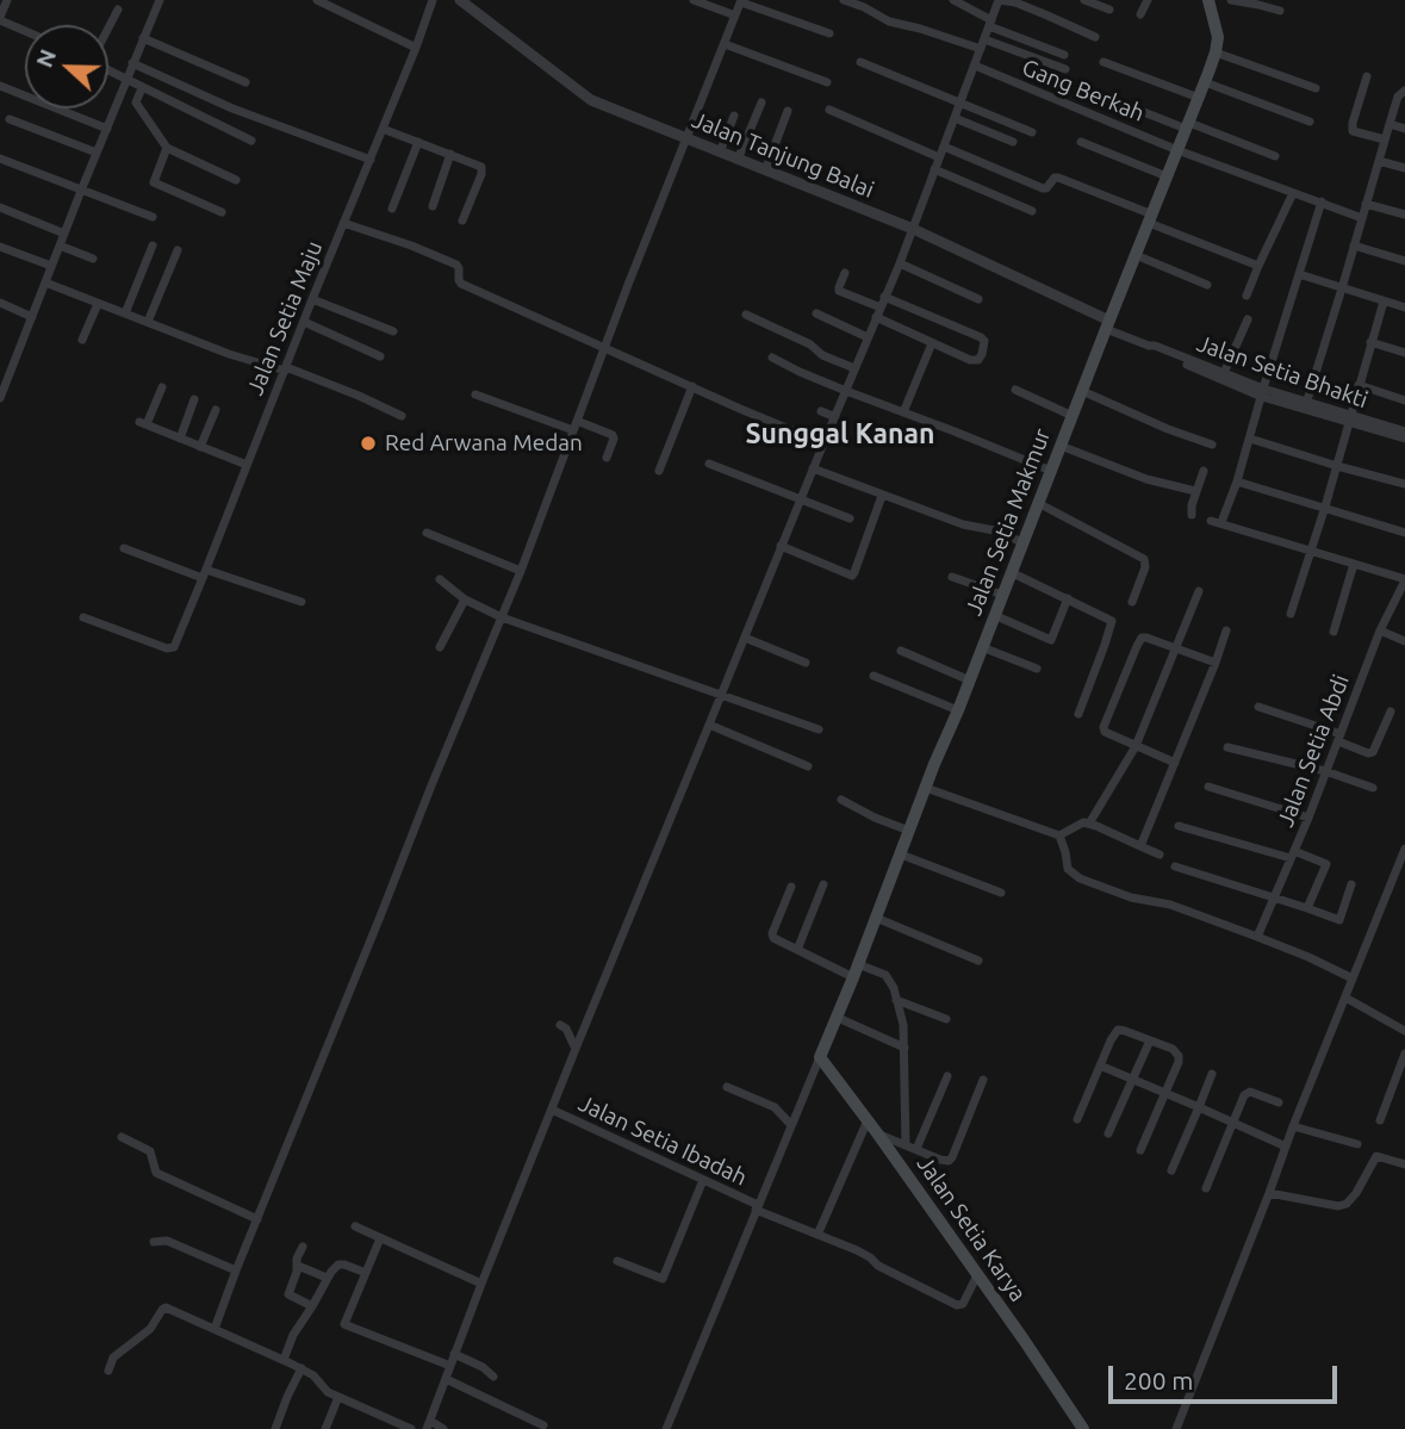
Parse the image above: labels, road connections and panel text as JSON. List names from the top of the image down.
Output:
{
  "streets": {
    "main road": ["Jalan Setia Makmur", "Jalan Setia Karya"],
    "street": [
      "Gang Berkah",
      "Jalan Tanjung Balai",
      "Jalan Setia Maju",
      "Jalan Setia Bhakti",
      "Jalan Setia Abdi",
      "Jalan Setia Ibadah"
    ]
  },
  "crossings": [
    ["Gang Berkah", "Jalan Setia Makmur"],
    ["Jalan Tanjung Balai", "Jalan Setia Bhakti"],
    ["Jalan Tanjung Balai", "Jalan Setia Makmur"],
    ["Jalan Setia Bhakti", "Jalan Setia Makmur"],
    ["Jalan Setia Makmur", "Jalan Setia Karya"],
    ["Jalan Setia Ibadah", "Jalan Setia Karya"]
  ],
  "districts": ["Sunggal Kanan"],
  "places": ["Red Arwana Medan"],
  "scale_bar": "200 m",
  "north": "left"
}
